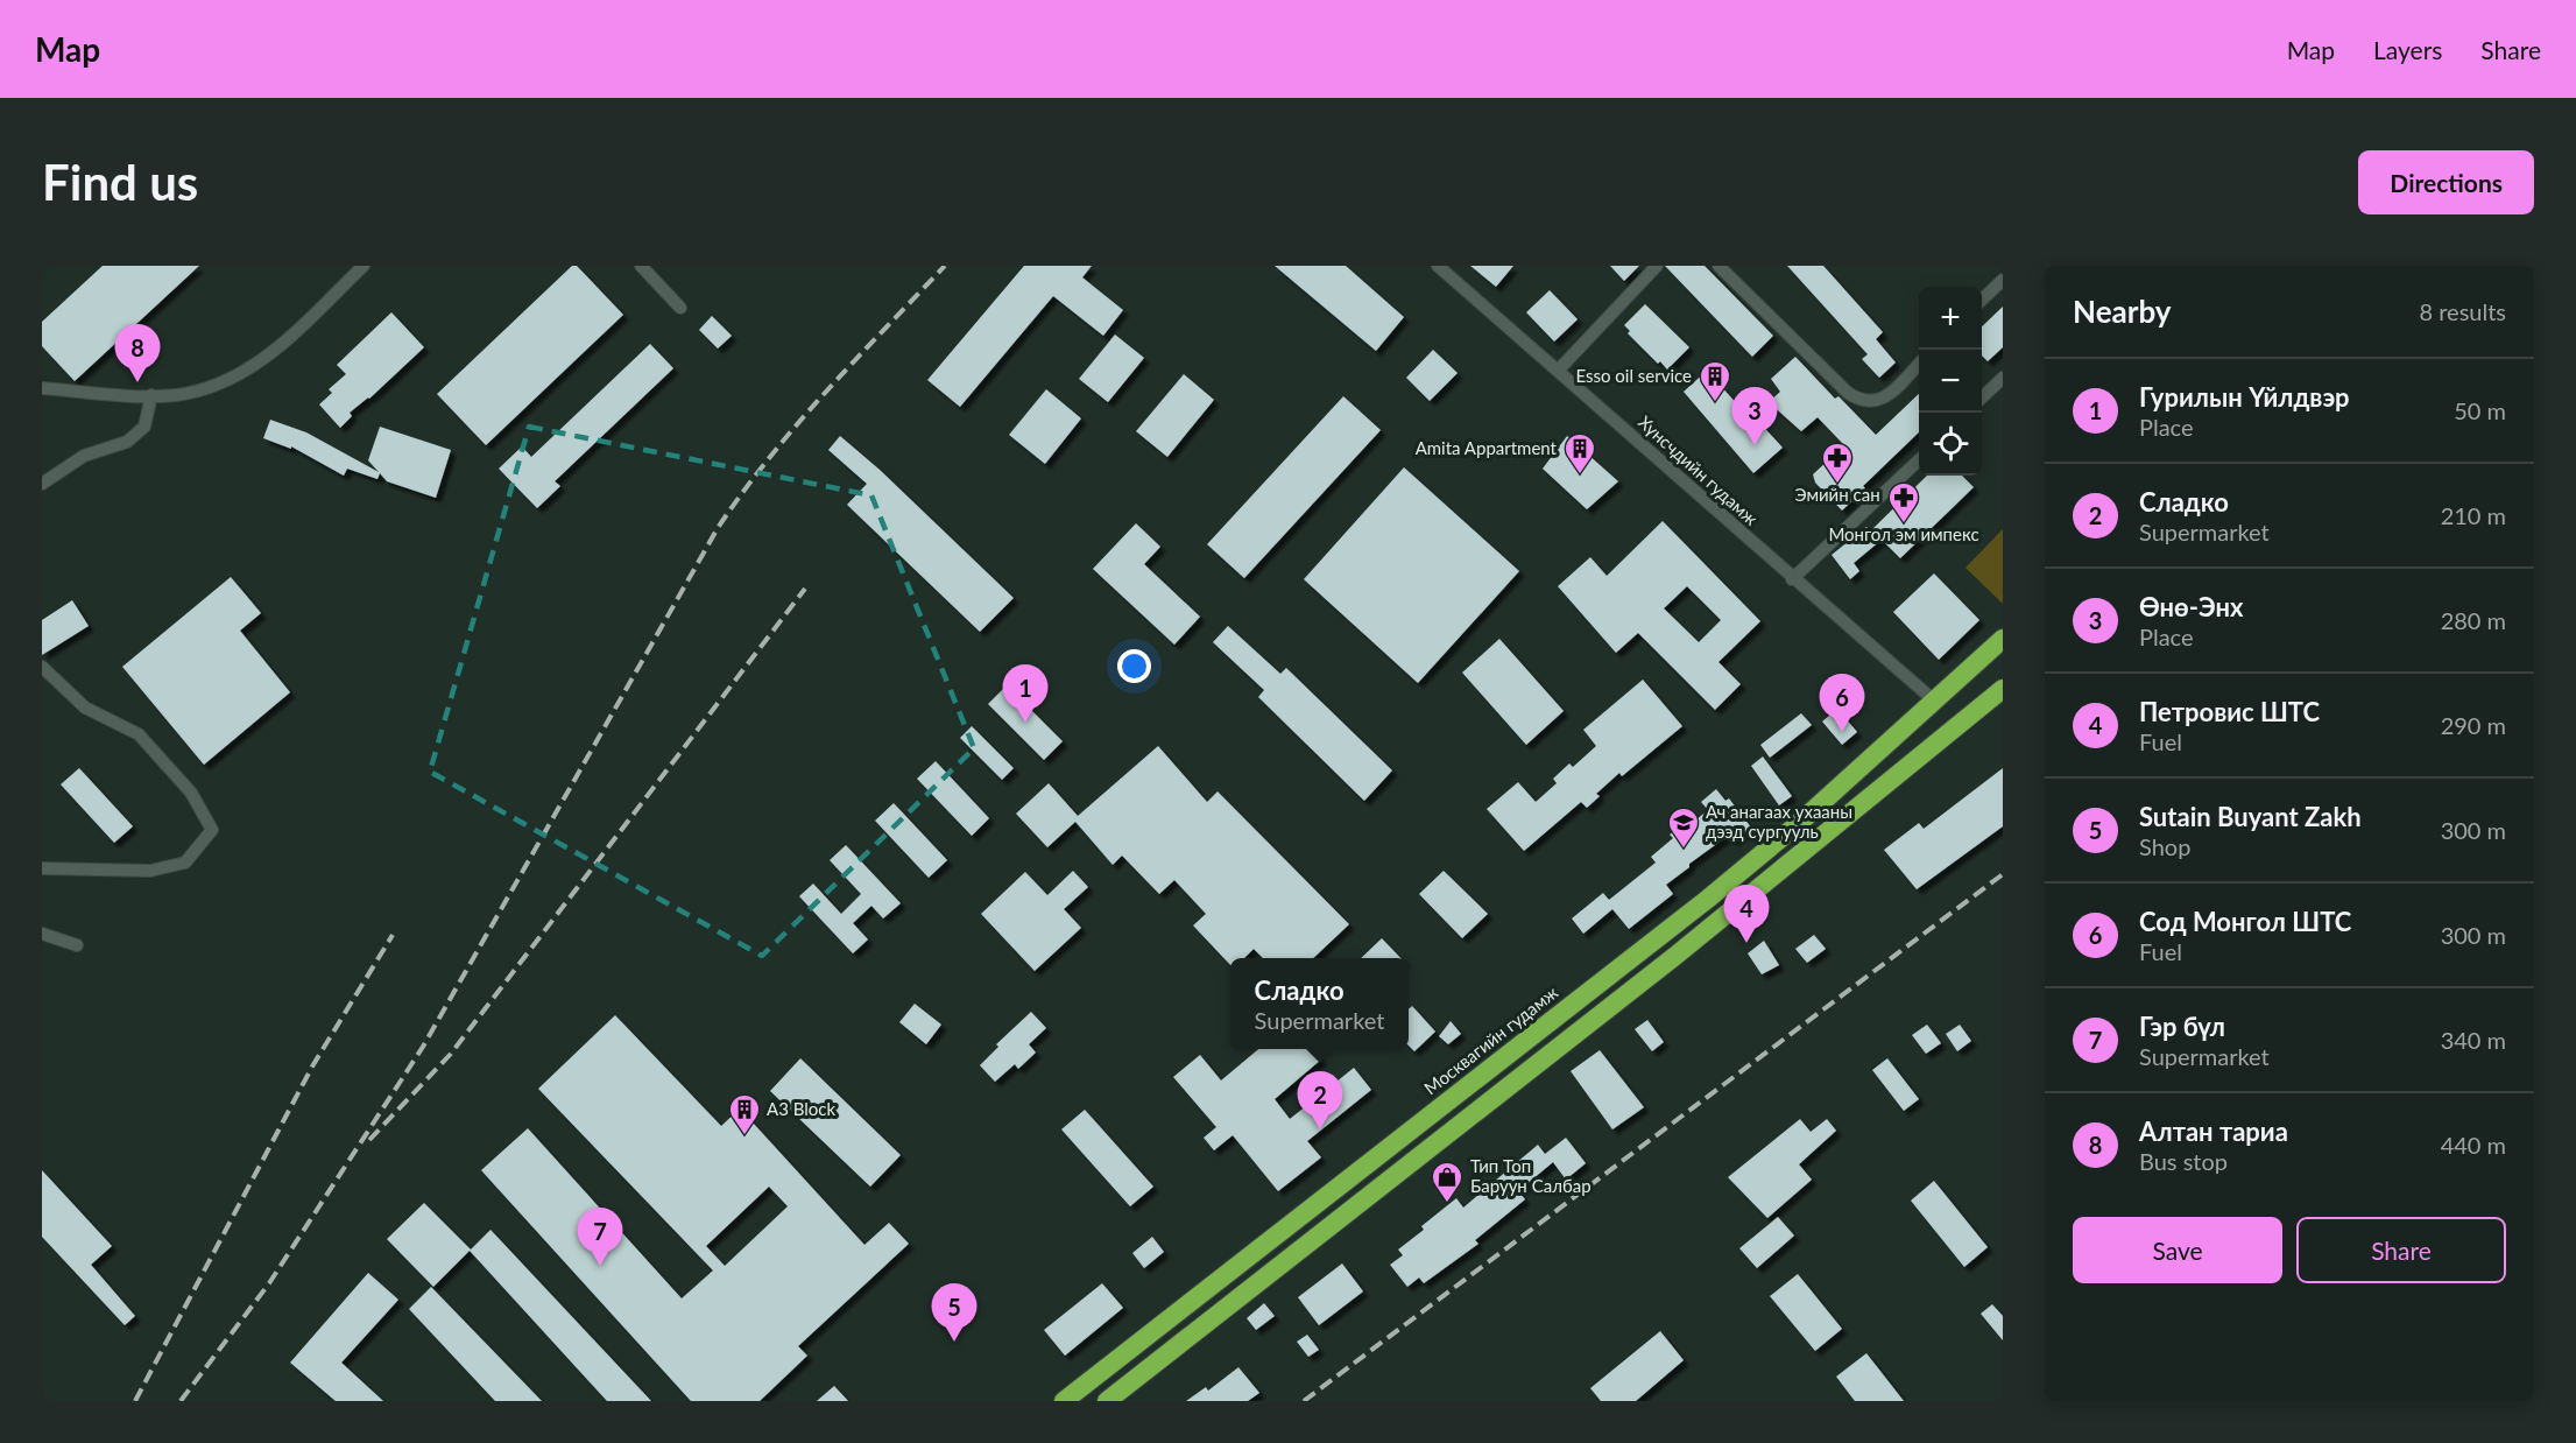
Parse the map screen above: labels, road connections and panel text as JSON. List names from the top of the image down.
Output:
{
  "streets": {
    "highway": ["Москвагийн гудамж"],
    "street": ["Хүнсчдийн гудамж"]
  },
  "crossings": [
    ["Хүнсчдийн гудамж", "Москвагийн гудамж"]
  ],
  "places": {
    "building": ["Esso oil service", "Amita Appartment", "A3 Block"],
    "pharmacy": ["Эмийн сан", "Монгол эм импекс"],
    "school or university": ["Ач анагаах ухааны дээд сургууль"],
    "shop": ["Тип Топ Баруун Салбар"]
  },
  "page": {
    "header": "Map",
    "nav": ["Map", "Layers", "Share"],
    "buttons": [
      "Directions",
      ["Save", "Share"]
    ],
    "title": "Find us",
    "heading": ["Nearby", "8 results"],
    "map_buttons": ["+", "−"],
    "pins": [
      "8",
      "3",
      "1",
      "6",
      "4",
      "2",
      "7",
      "5"
    ],
    "list": [
      {
        "mark": "1",
        "name": "Гурилын Үйлдвэр",
        "note": "Place",
        "value": "50 m"
      },
      {
        "mark": "2",
        "name": "Сладко",
        "note": "Supermarket",
        "value": "210 m"
      },
      {
        "mark": "3",
        "name": "Өнө-Энх",
        "note": "Place",
        "value": "280 m"
      },
      {
        "mark": "4",
        "name": "Петровис ШТС",
        "note": "Fuel",
        "value": "290 m"
      },
      {
        "mark": "5",
        "name": "Sutain Buyant Zakh",
        "note": "Shop",
        "value": "300 m"
      },
      {
        "mark": "6",
        "name": "Сод Монгол ШТС",
        "note": "Fuel",
        "value": "300 m"
      },
      {
        "mark": "7",
        "name": "Гэр бүл",
        "note": "Supermarket",
        "value": "340 m"
      },
      {
        "mark": "8",
        "name": "Алтан тариа",
        "note": "Bus stop",
        "value": "440 m"
      }
    ],
    "popup": ["Сладко", "Supermarket"]
  }
}
